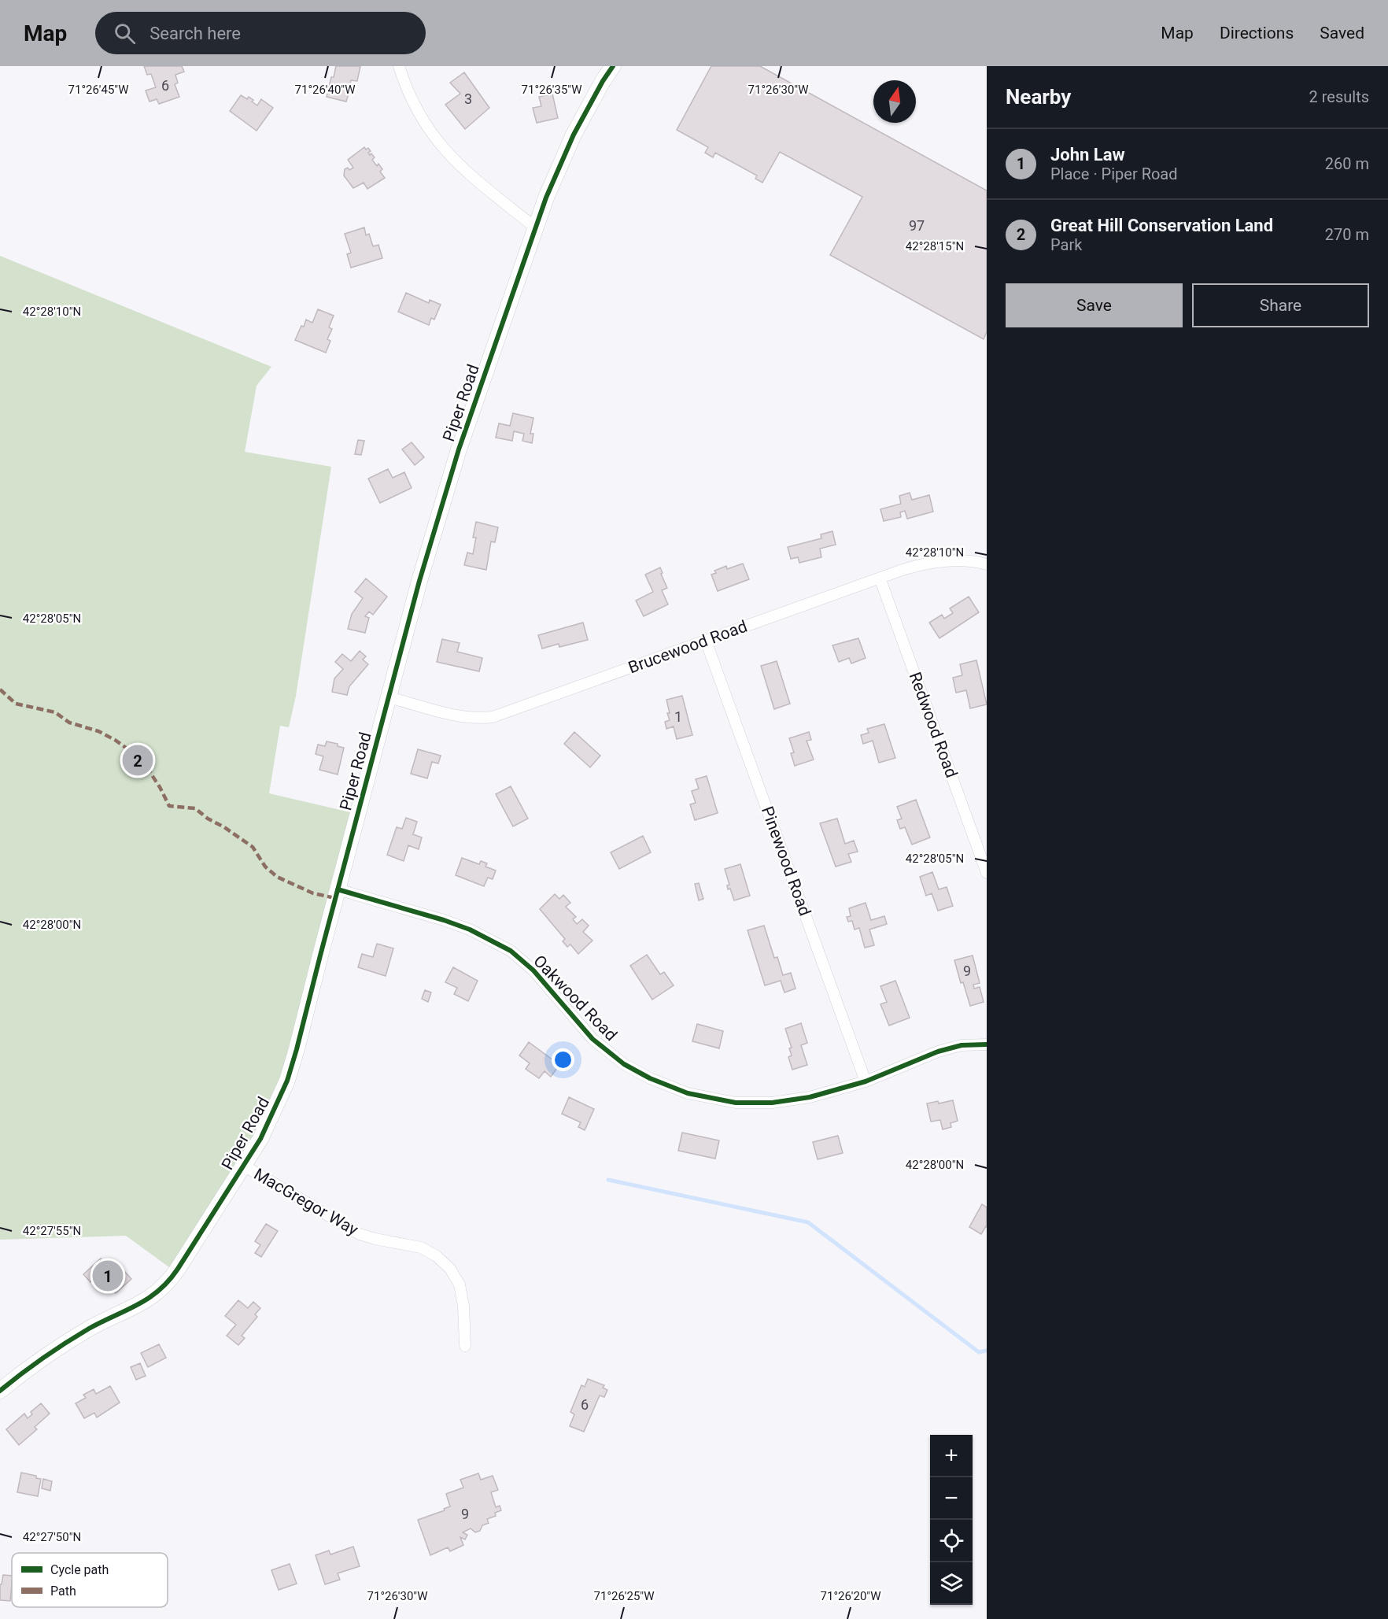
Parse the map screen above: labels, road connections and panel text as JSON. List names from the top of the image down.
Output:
{
  "streets": {
    "street": [
      "Piper Road",
      "Brucewood Road",
      "Redwood Road",
      "Pinewood Road",
      "Oakwood Road",
      "MacGregor Way"
    ]
  },
  "crossings": [
    ["Piper Road", "Brucewood Road"],
    ["Piper Road", "Oakwood Road"],
    ["Piper Road", "MacGregor Way"],
    ["Brucewood Road", "Redwood Road"],
    ["Brucewood Road", "Pinewood Road"],
    ["Pinewood Road", "Oakwood Road"]
  ],
  "house_numbers": [
    "6",
    "3",
    "97",
    "1",
    "9",
    "6",
    "9"
  ],
  "legend": ["Cycle path", "Path"],
  "north": "top",
  "page": {
    "header": "Map",
    "search": "Search here",
    "nav": ["Map", "Directions", "Saved"],
    "heading": ["Nearby", "2 results"],
    "list": [
      {
        "mark": "1",
        "name": "John Law",
        "note": "Place · Piper Road",
        "value": "260 m"
      },
      {
        "mark": "2",
        "name": "Great Hill Conservation Land",
        "note": "Park",
        "value": "270 m"
      }
    ],
    "buttons": ["Save", "Share"],
    "pins": ["2", "1"],
    "map_buttons": ["+", "−"]
  },
  "coordinates": [
    "71°26'45\"W",
    "71°26'40\"W",
    "71°26'35\"W",
    "71°26'30\"W",
    "42°28'15\"N",
    "42°28'10\"N",
    "42°28'05\"N",
    "42°28'00\"N",
    "42°27'55\"N",
    "42°27'50\"N",
    "71°26'25\"W",
    "71°26'20\"W"
  ]
}
